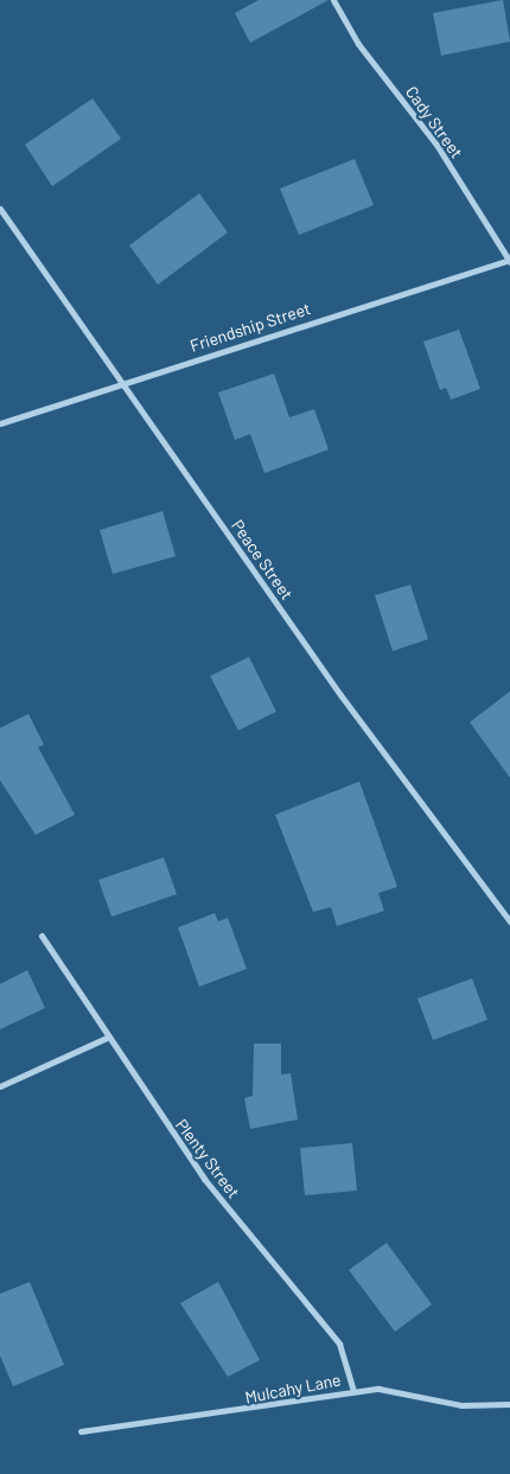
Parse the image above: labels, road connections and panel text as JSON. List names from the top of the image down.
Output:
{
  "streets": {
    "street": [
      "Cady Street",
      "Friendship Street",
      "Peace Street",
      "Plenty Street",
      "Mulcahy Lane"
    ]
  },
  "crossings": [
    ["Cady Street", "Friendship Street"],
    ["Friendship Street", "Peace Street"],
    ["Plenty Street", "Mulcahy Lane"]
  ]
}
